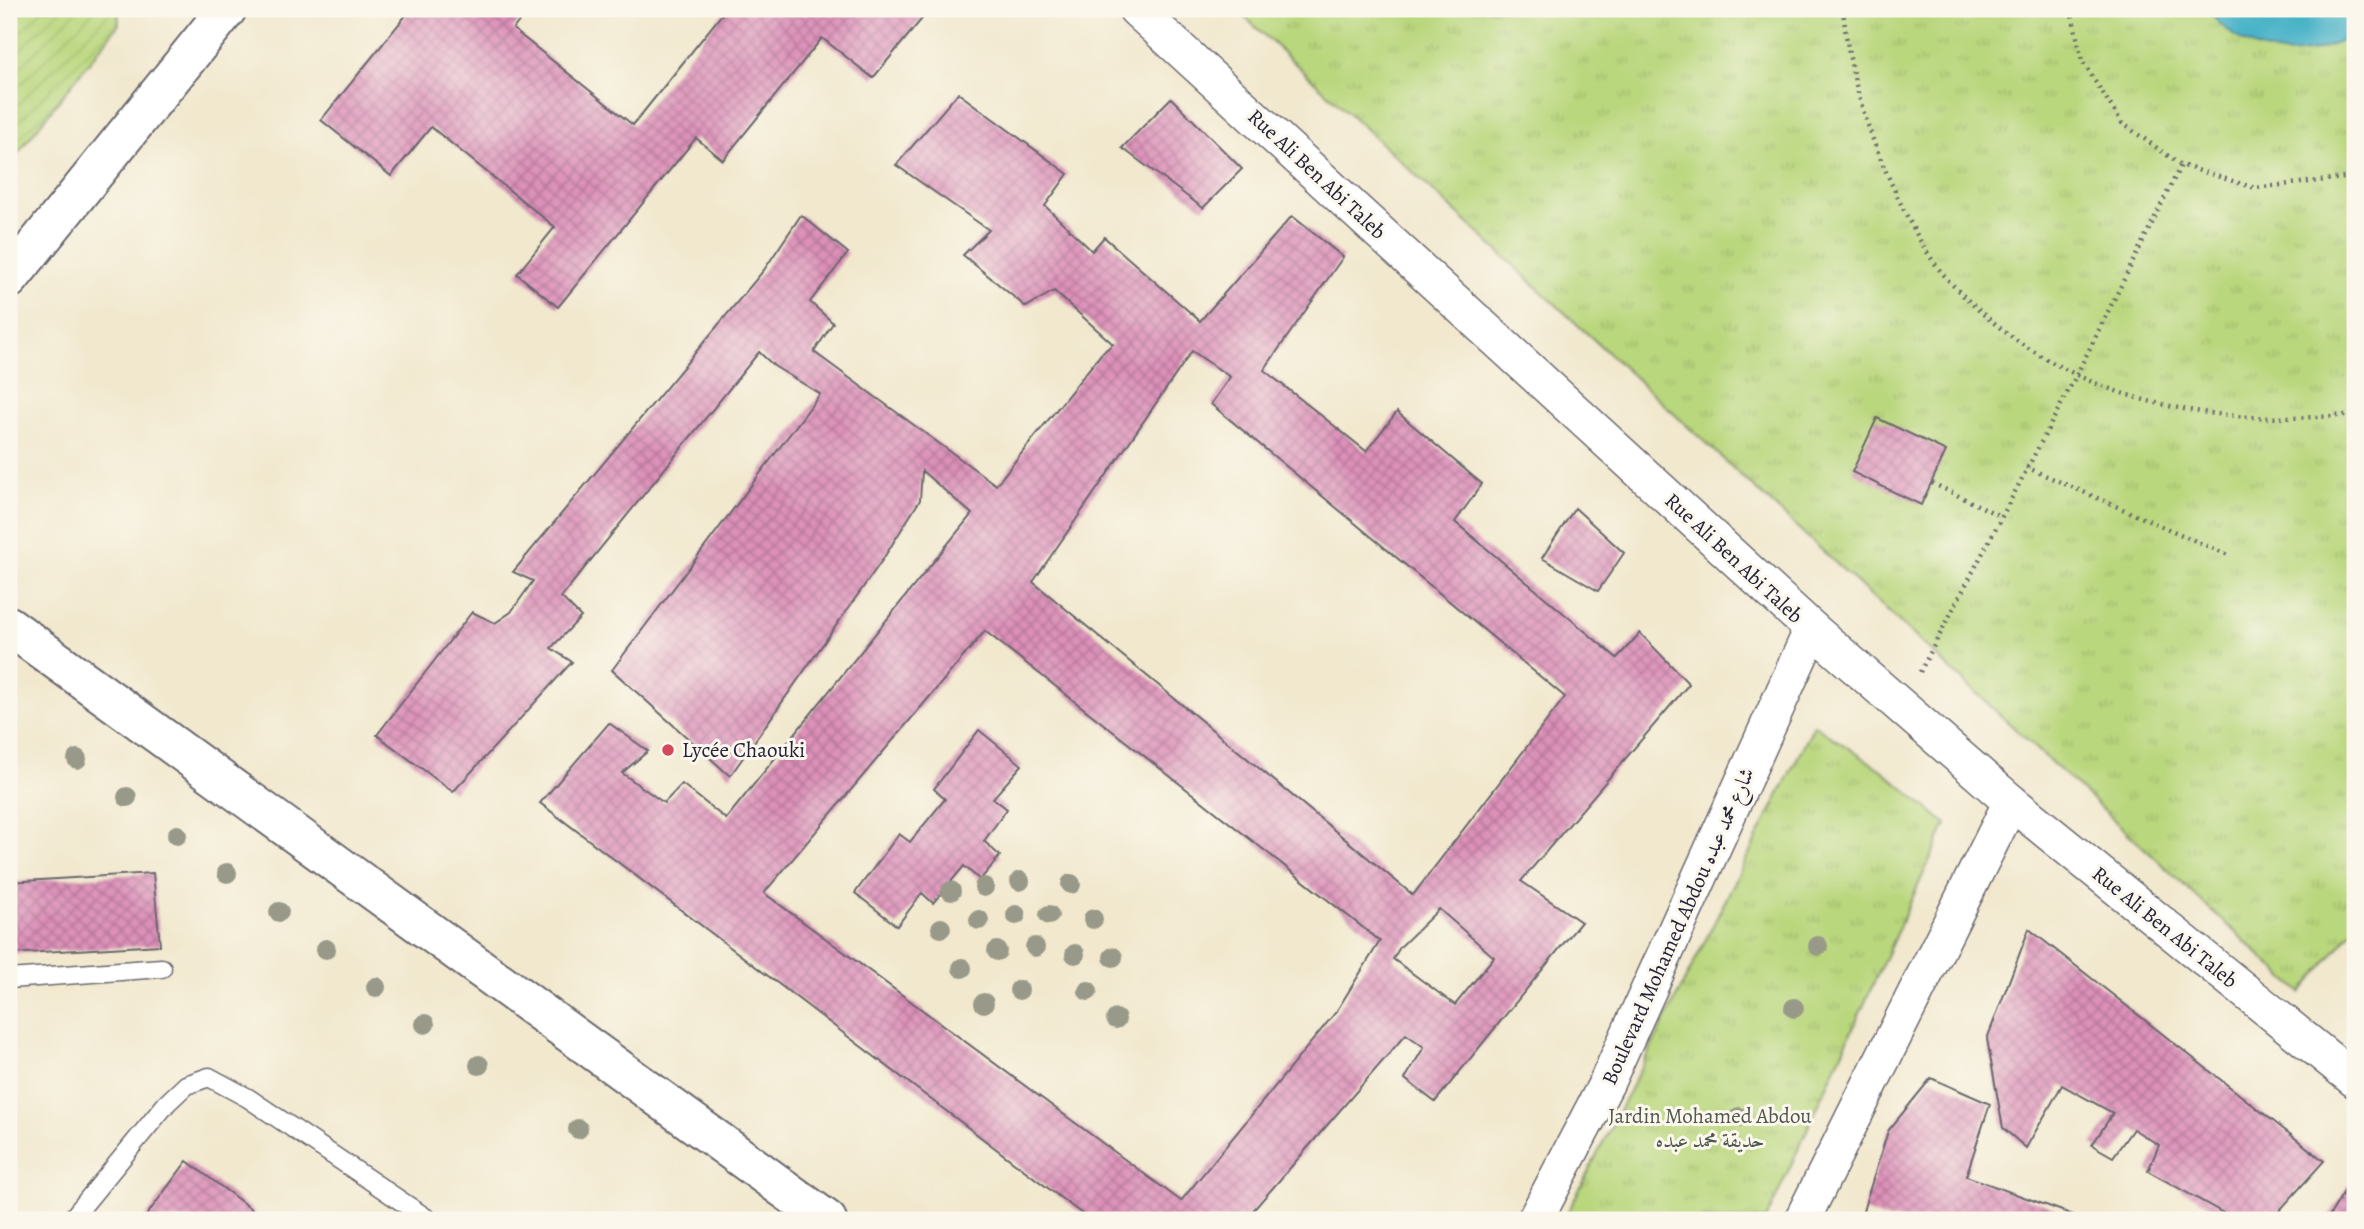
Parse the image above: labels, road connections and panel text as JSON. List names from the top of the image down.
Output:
{
  "streets": {
    "street": ["Rue Ali Ben Abi Taleb", "Boulevard Mohamed Abdou شارع محمد عبده"]
  },
  "crossings": [
    ["Rue Ali Ben Abi Taleb", "Boulevard Mohamed Abdou شارع محمد عبده"]
  ],
  "parks": ["Jardin Mohamed Abdou حديقة محمد عبده"],
  "places": ["Lycée Chaouki"]
}
